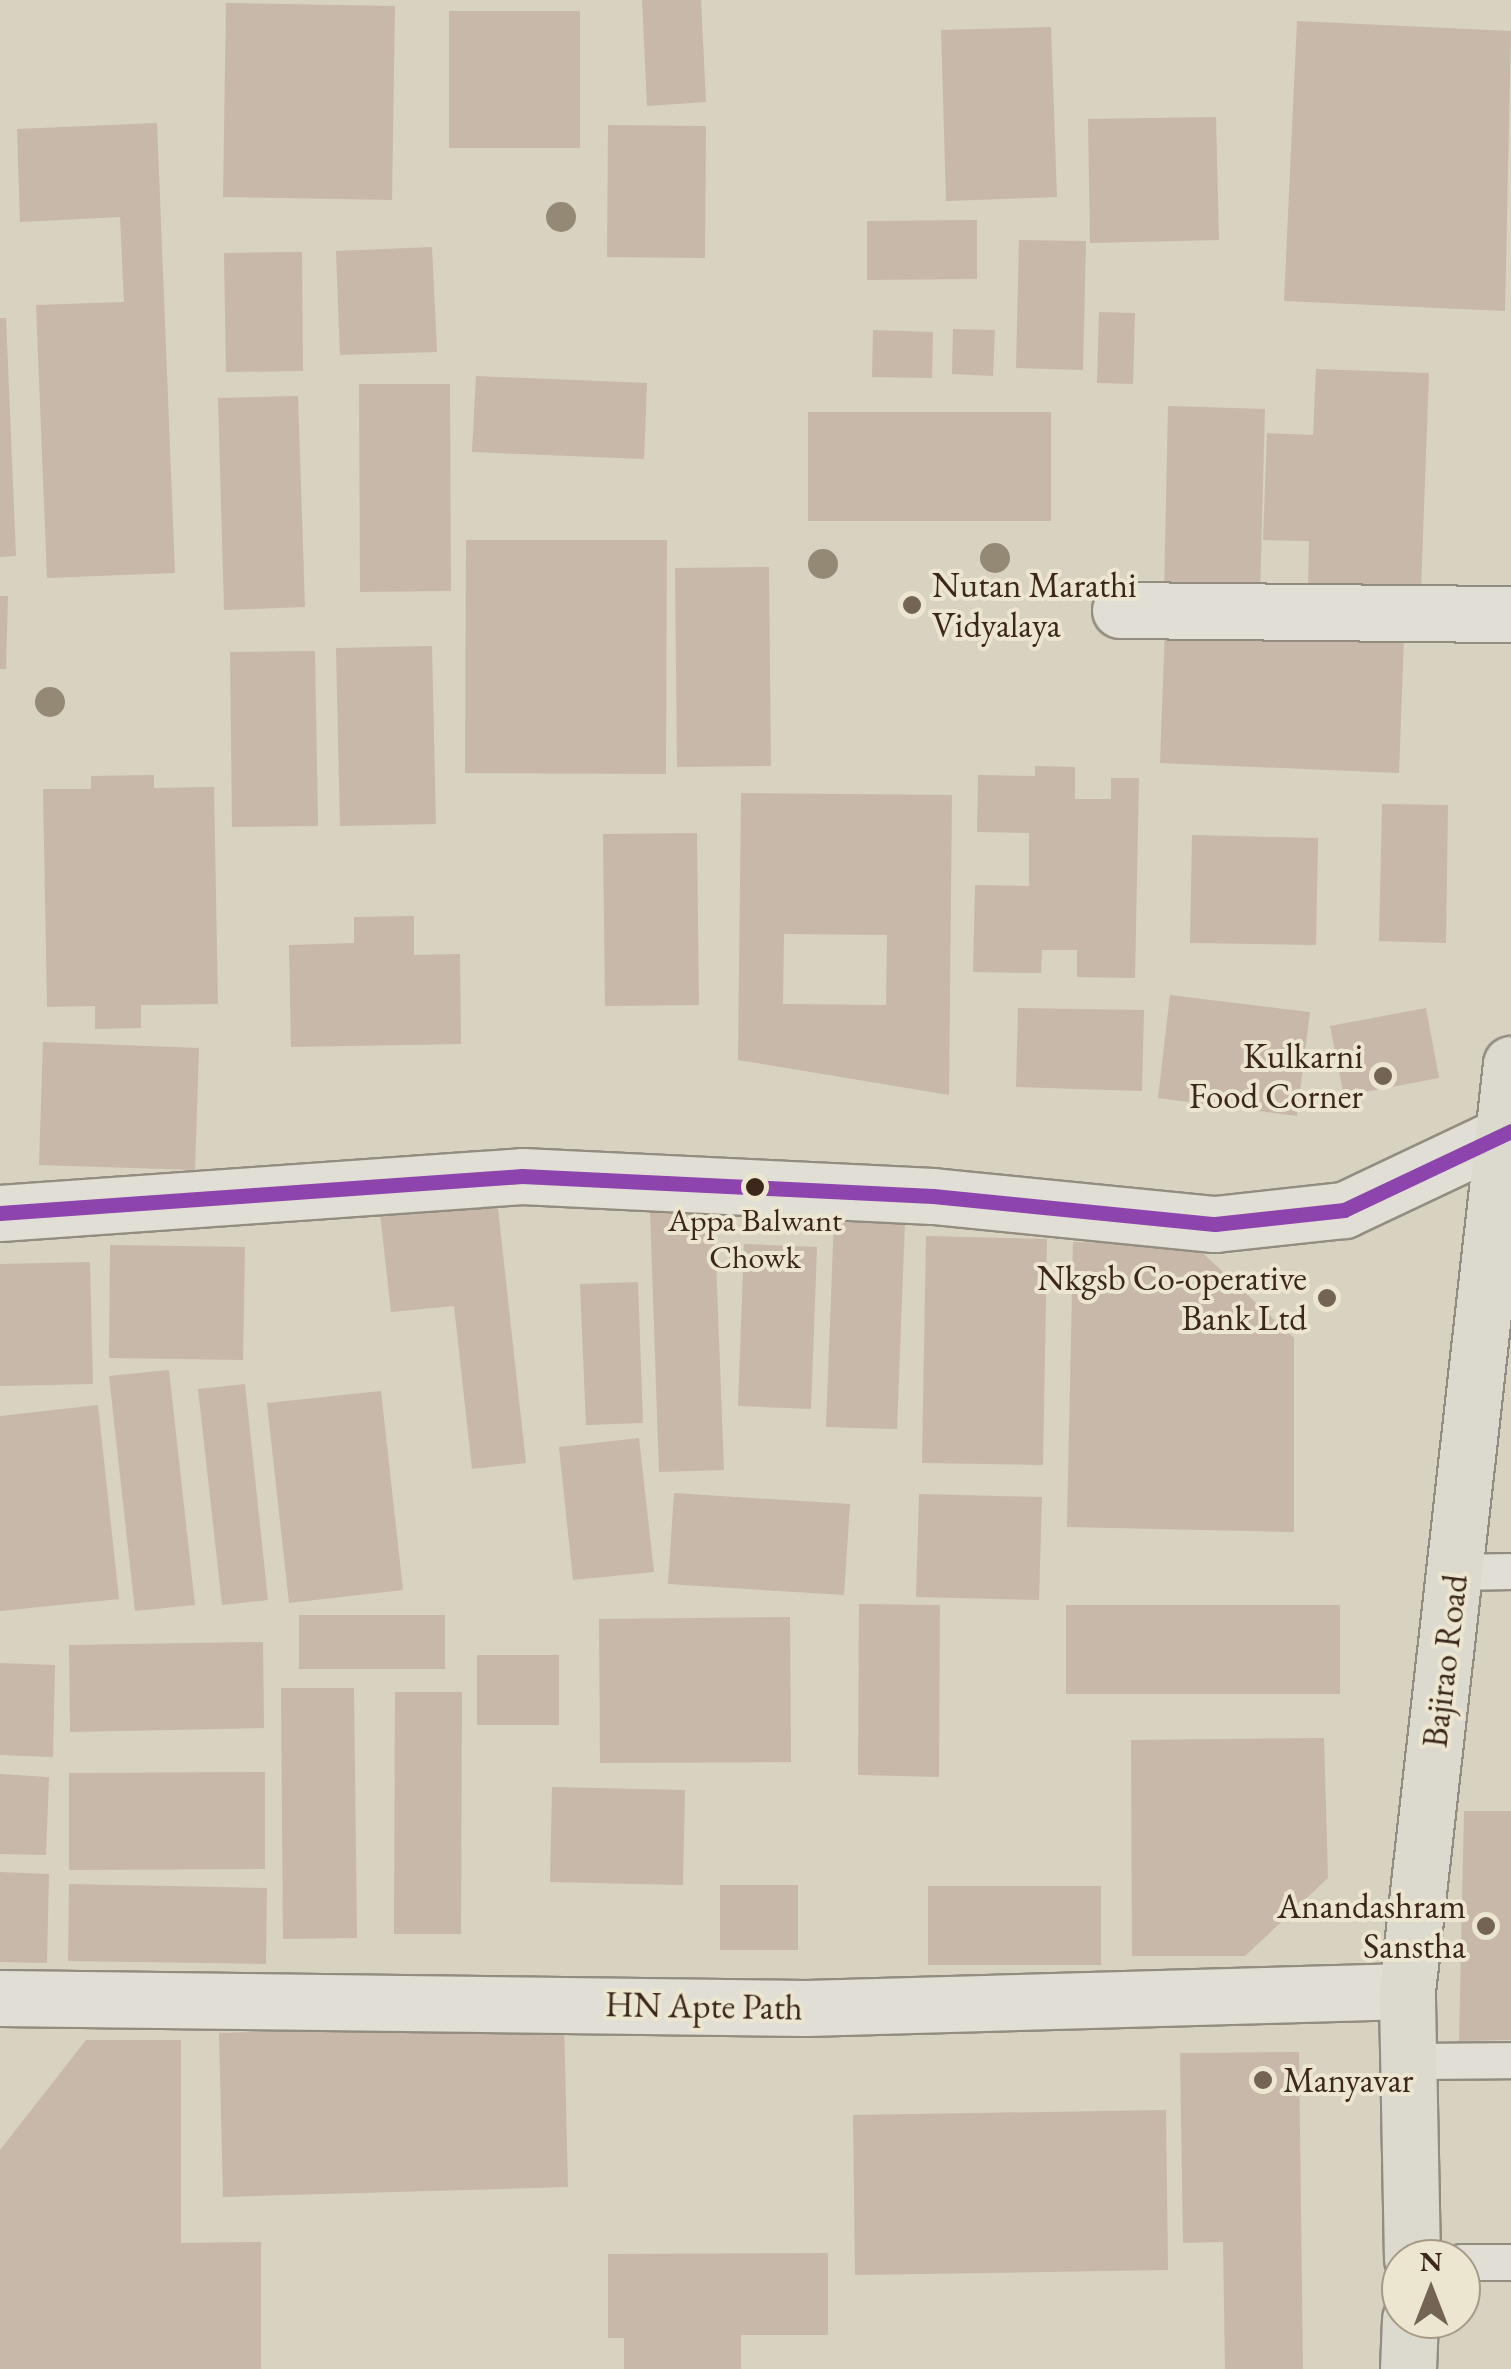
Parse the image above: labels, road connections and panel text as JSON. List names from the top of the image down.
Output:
{
  "streets": {
    "highway": ["Bajirao Road"],
    "street": ["HN Apte Path"]
  },
  "crossings": [
    ["Bajirao Road", "HN Apte Path"]
  ],
  "places": [
    "Nutan Marathi Vidyalaya",
    "Kulkarni Food Corner",
    "Appa Balwant Chowk",
    "Nkgsb Co-operative Bank Ltd",
    "Anandashram Sanstha",
    "Manyavar"
  ],
  "north": "top"
}
